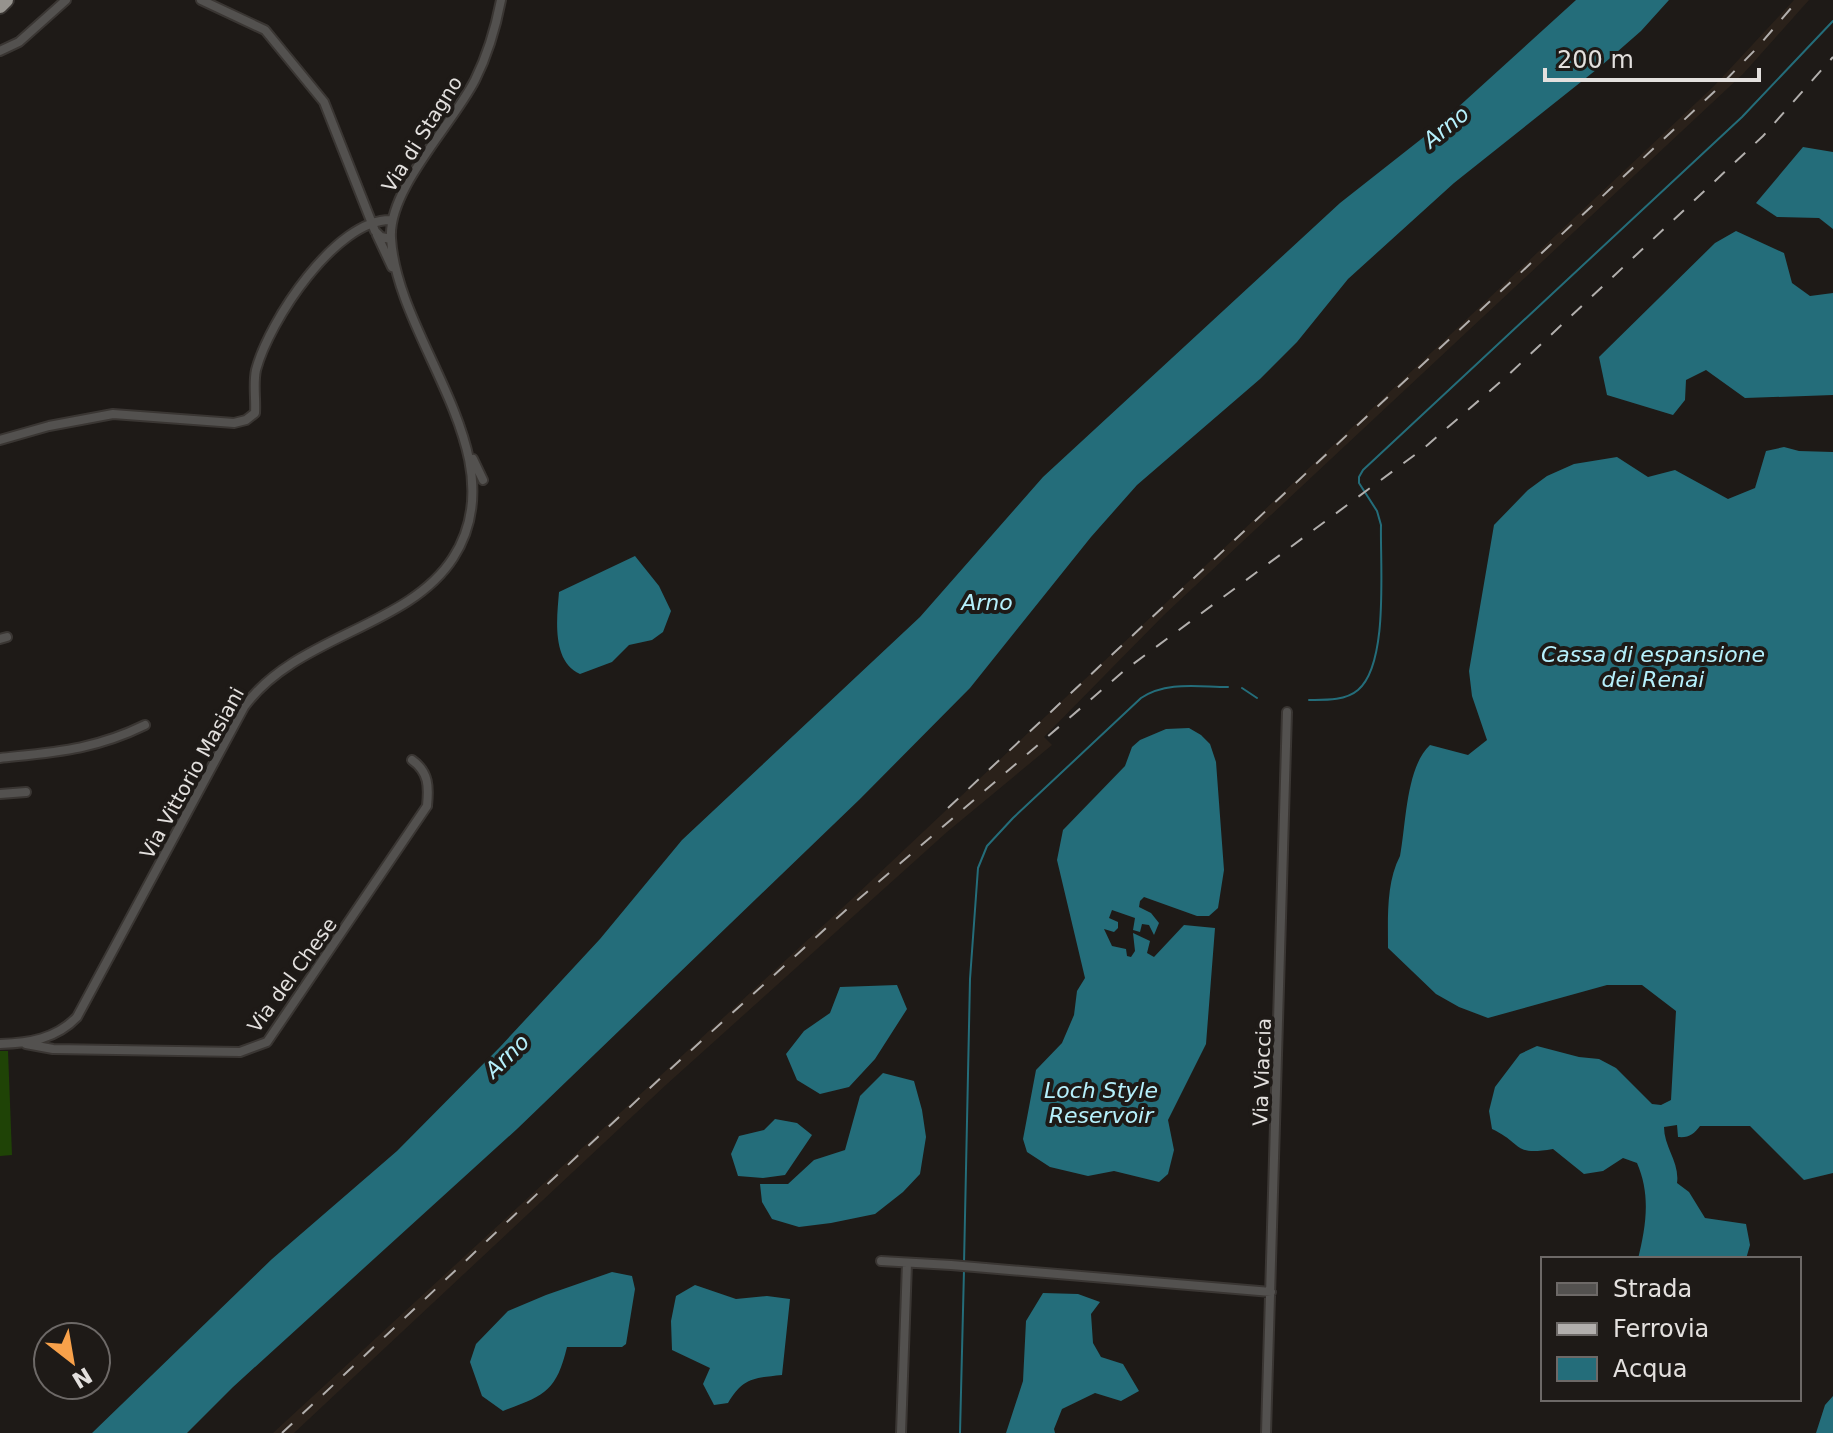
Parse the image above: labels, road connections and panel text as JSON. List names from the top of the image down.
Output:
{
  "streets": {
    "street": [
      "Via di Stagno",
      "Via Vittorio Masiani",
      "Via del Chese",
      "Via Viaccia"
    ]
  },
  "crossings": [
    ["Via di Stagno", "Via Vittorio Masiani"],
    ["Via Vittorio Masiani", "Via del Chese"]
  ],
  "water": ["Arno", "Cassa di espansione dei Renai", "Loch Style Reservoir"],
  "legend": ["Strada", "Ferrovia", "Acqua"],
  "scale_bar": "200 m",
  "north": "bottom right"
}
